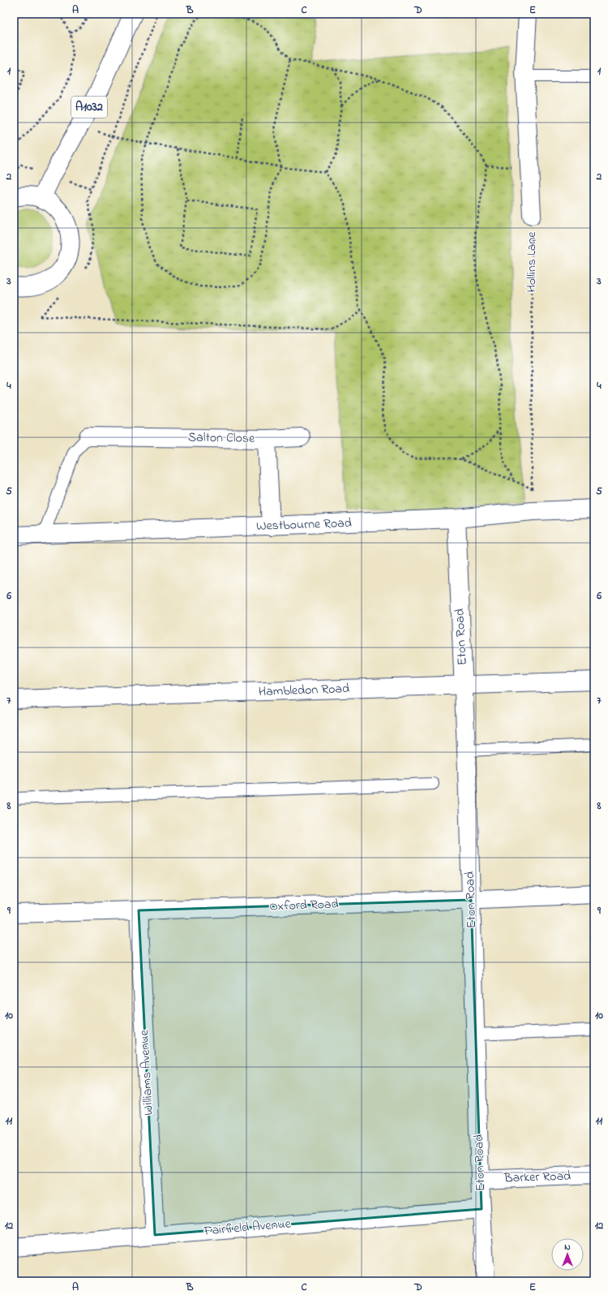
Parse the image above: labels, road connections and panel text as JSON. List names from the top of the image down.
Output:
{
  "streets": {
    "street": [
      "A1032",
      "Hollins Lane",
      "Salton Close",
      "Westbourne Road",
      "Eton Road",
      "Hambledon Road",
      "Oxford Road",
      "Williams Avenue",
      "Barker Road",
      "Fairfield Avenue"
    ]
  },
  "crossings": [
    ["Hollins Lane", "Westbourne Road"],
    ["Salton Close", "Westbourne Road"],
    ["Westbourne Road", "Eton Road"],
    ["Eton Road", "Hambledon Road"],
    ["Eton Road", "Oxford Road"],
    ["Eton Road", "Barker Road"],
    ["Eton Road", "Fairfield Avenue"],
    ["Oxford Road", "Williams Avenue"],
    ["Williams Avenue", "Fairfield Avenue"]
  ],
  "north": "top",
  "grid": {
    "columns": [
      "A",
      "B",
      "C",
      "D",
      "E"
    ],
    "rows": [
      "1",
      "2",
      "3",
      "4",
      "5",
      "6",
      "7",
      "8",
      "9",
      "10",
      "11",
      "12"
    ]
  }
}
